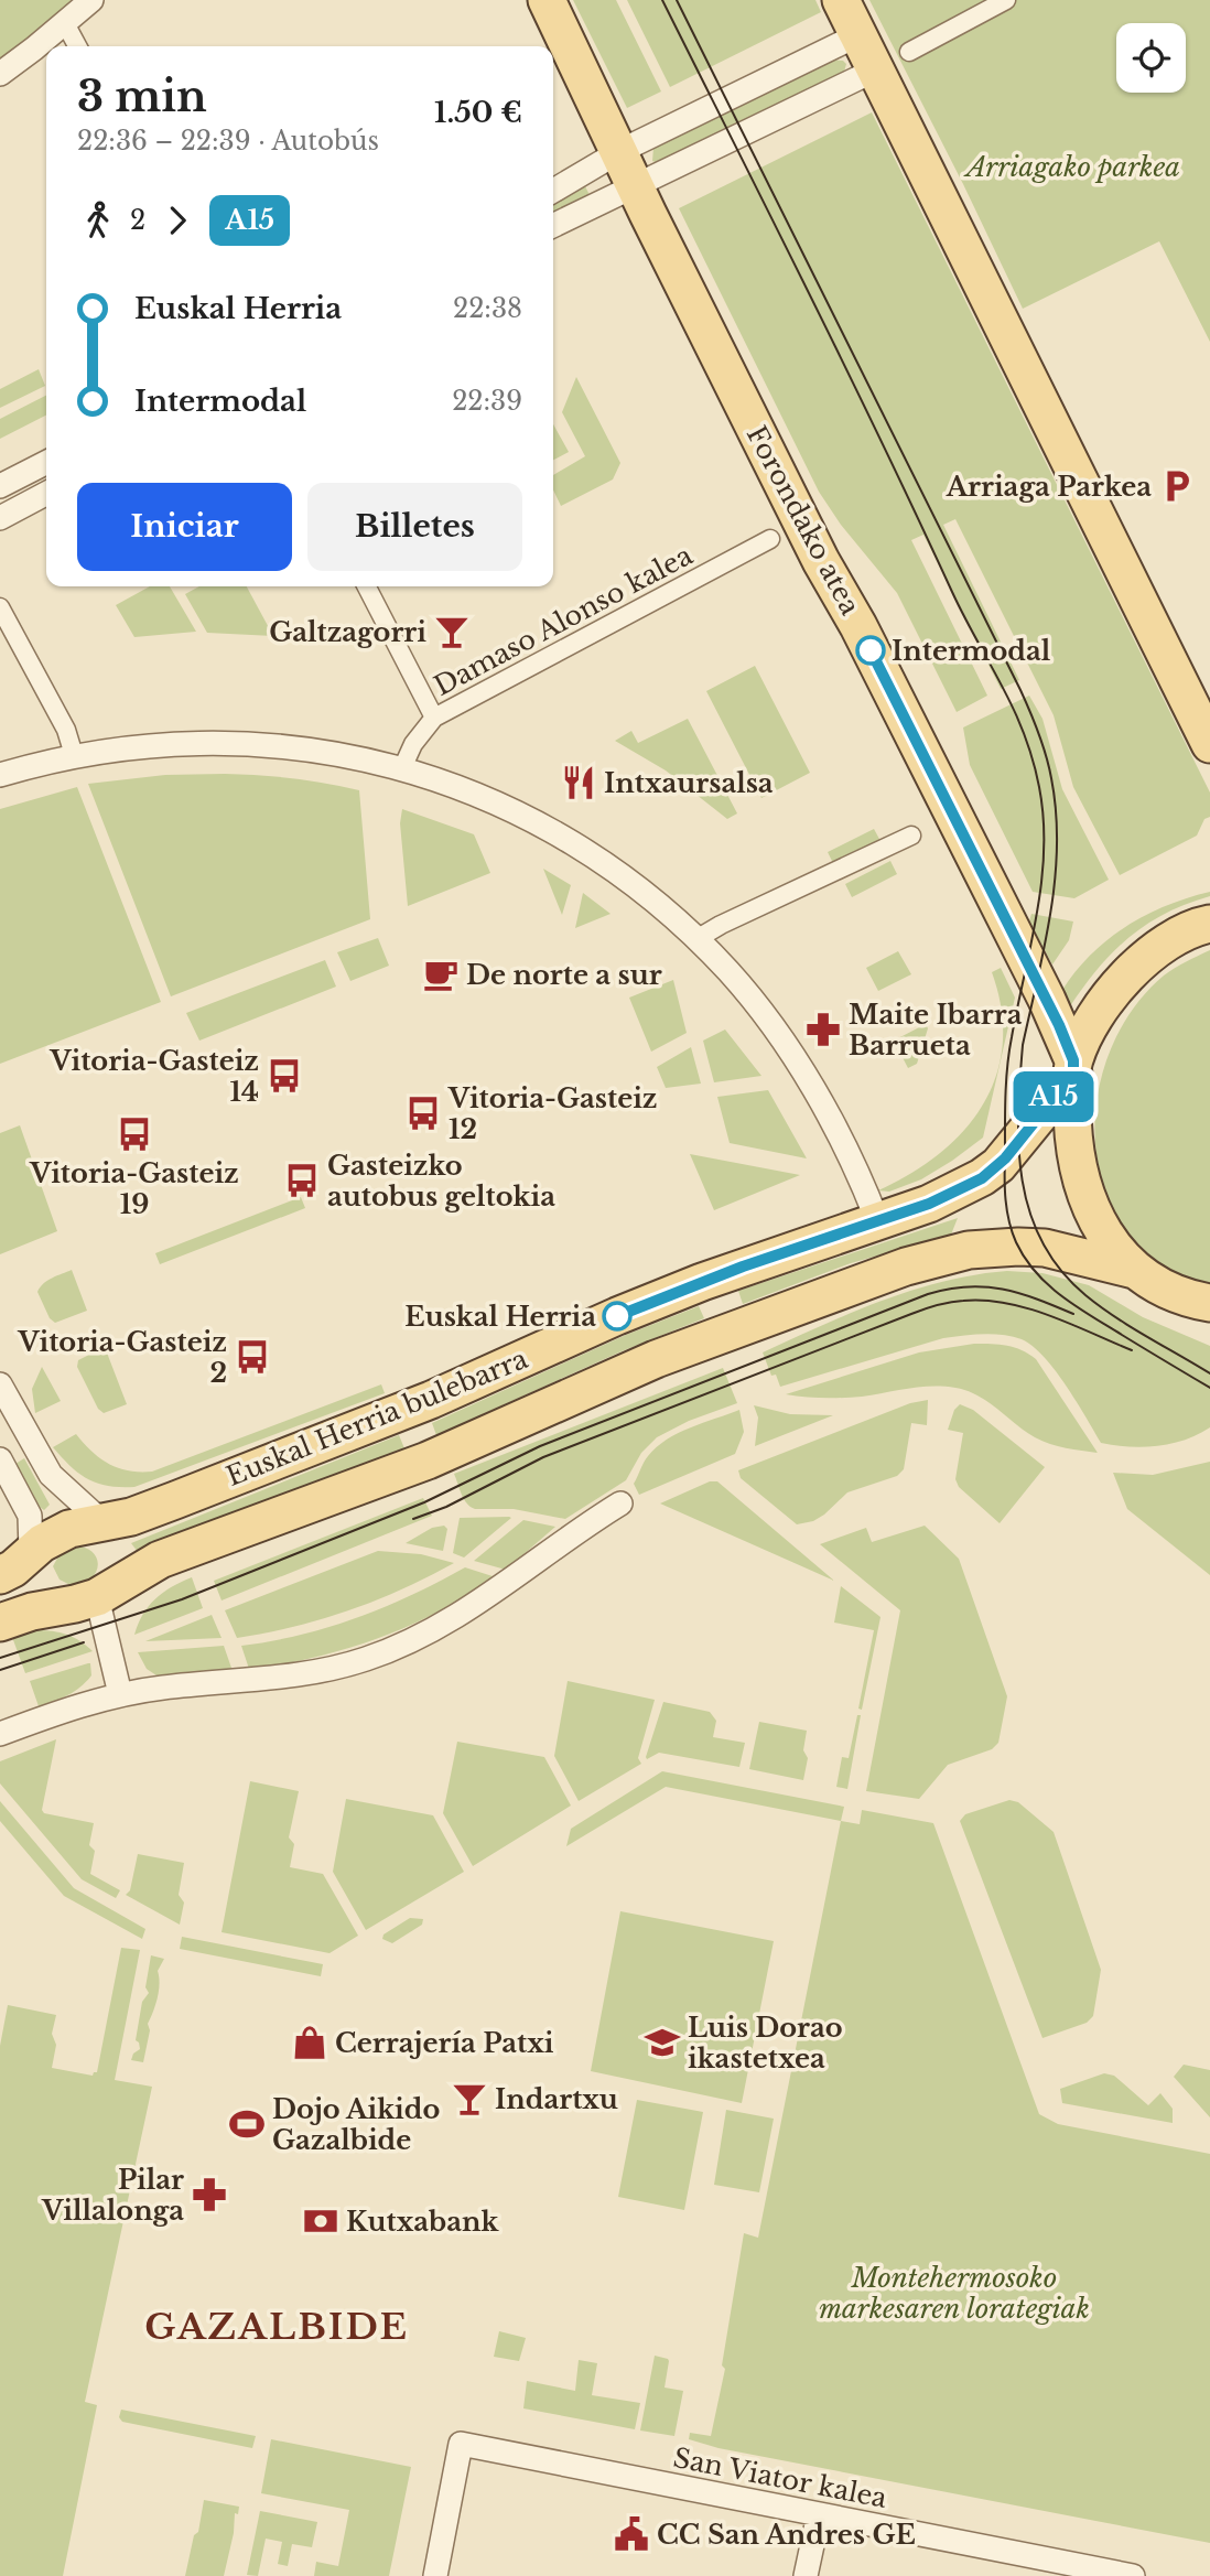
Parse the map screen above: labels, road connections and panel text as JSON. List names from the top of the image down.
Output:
{
  "streets": {
    "main road": ["Forondako atea", "Euskal Herria bulebarra"],
    "street": ["Damaso Alonso kalea", "San Viator kalea"]
  },
  "crossings": [
    ["Forondako atea", "Euskal Herria bulebarra"]
  ],
  "districts": ["GAZALBIDE"],
  "parks": ["Arriagako parkea", "Montehermosoko markesaren lorategiak"],
  "places": {
    "parking": ["Arriaga Parkea"],
    "bar": ["Galtzagorri", "Indartxu"],
    "other": ["Intermodal", "Euskal Herria"],
    "restaurant": ["Intxaursalsa"],
    "cafe": ["De norte a sur"],
    "pharmacy": ["Maite Ibarra Barrueta", "Pilar Villalonga"],
    "bus stop": [
      "Vitoria-Gasteiz 14",
      "Vitoria-Gasteiz 12",
      "Vitoria-Gasteiz 19",
      "Gasteizko autobus geltokia",
      "Vitoria-Gasteiz 2"
    ],
    "shop": ["Cerrajería Patxi"],
    "school or university": ["Luis Dorao ikastetxea"],
    "sports": ["Dojo Aikido Gazalbide"],
    "bank": ["Kutxabank"],
    "public building": ["CC San Andres GE"]
  },
  "lines": ["bus line A15"],
  "page": {
    "on_map": "A15",
    "heading": ["3 min", "22:36 – 22:39 · Autobús", "1.50 €"],
    "legs": ["2", "A15"],
    "list": [
      {
        "name": "Euskal Herria",
        "value": "22:38"
      },
      {
        "name": "Intermodal",
        "value": "22:39"
      }
    ],
    "buttons": ["Iniciar", "Billetes"]
  }
}
